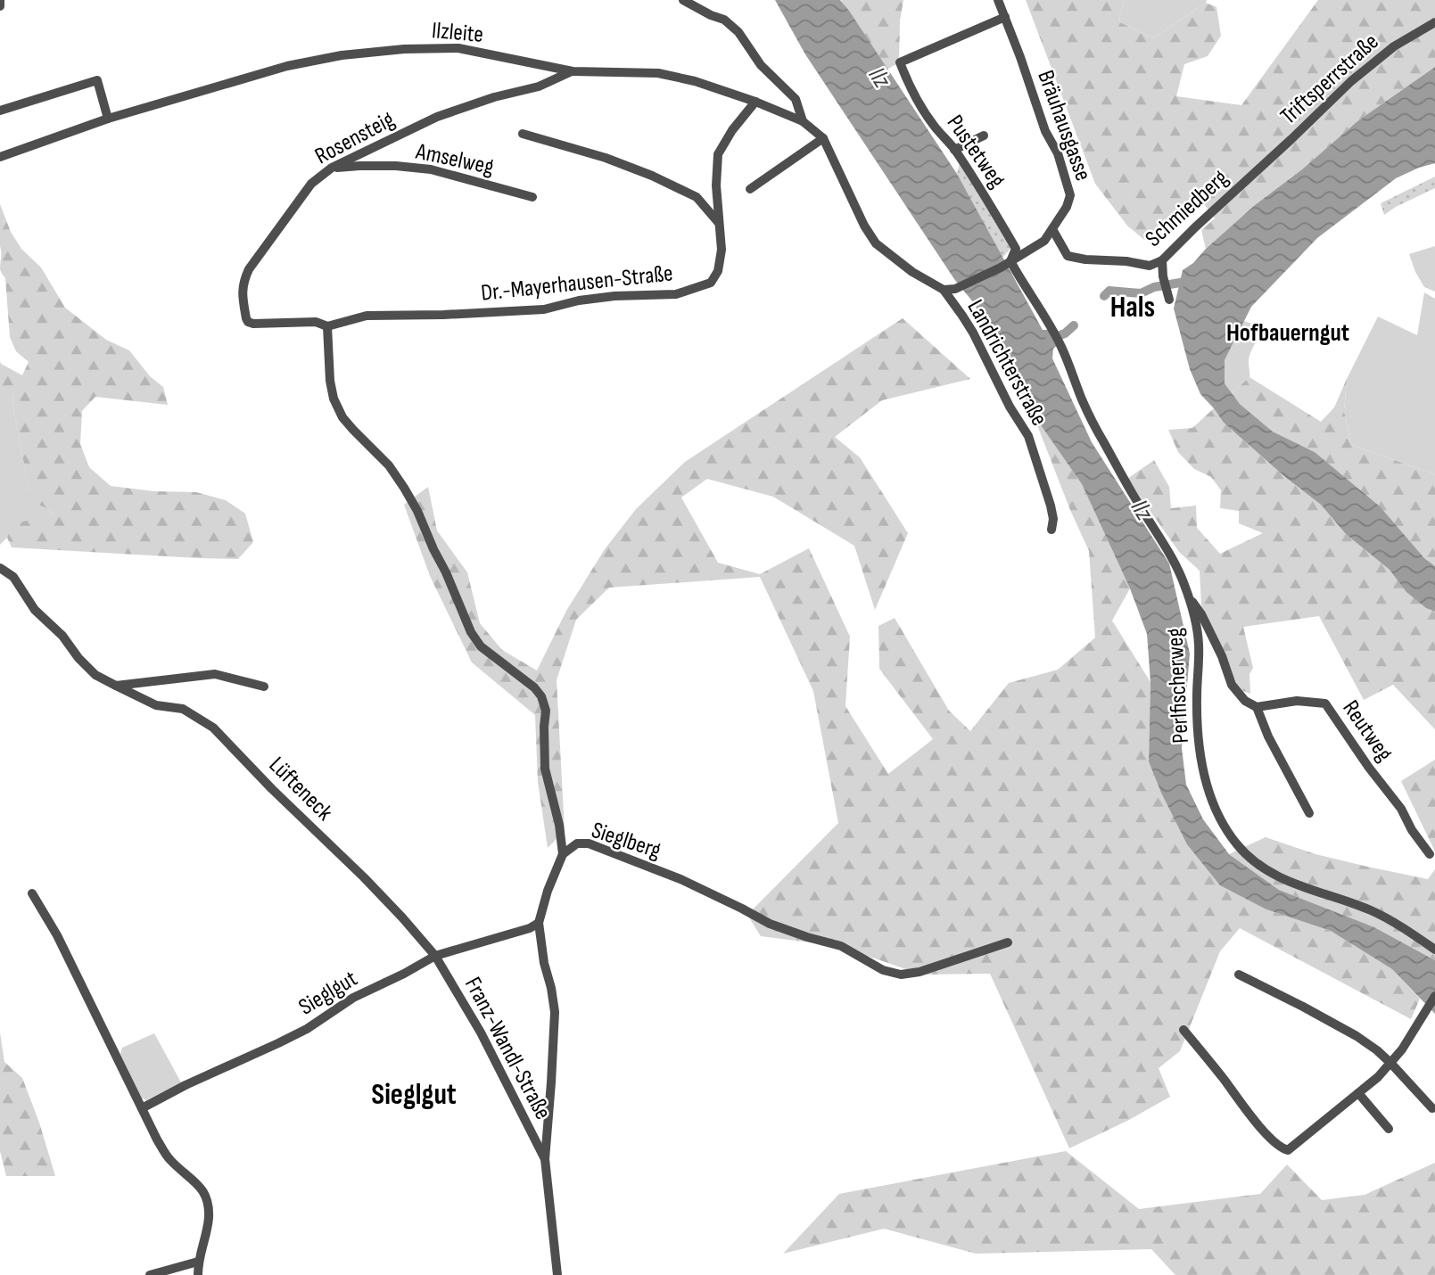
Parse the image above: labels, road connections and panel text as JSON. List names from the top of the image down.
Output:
{
  "streets": {
    "street": [
      "Ilzleite",
      "Triftsperrstraße",
      "Bräuhausgasse",
      "Rosensteig",
      "Pustetweg",
      "Amselweg",
      "Schmiedberg",
      "Dr.-Mayerhausen-Straße",
      "Landrichterstraße",
      "Perlfischerweg",
      "Reutweg",
      "Lüfteneck",
      "Sieglberg",
      "Sieglgut",
      "Franz-Wandl-Straße"
    ]
  },
  "crossings": [
    ["Ilzleite", "Rosensteig"],
    ["Ilzleite", "Dr.-Mayerhausen-Straße"],
    ["Ilzleite", "Landrichterstraße"],
    ["Triftsperrstraße", "Schmiedberg"],
    ["Bräuhausgasse", "Pustetweg"],
    ["Bräuhausgasse", "Schmiedberg"],
    ["Bräuhausgasse", "Landrichterstraße"],
    ["Bräuhausgasse", "Perlfischerweg"],
    ["Rosensteig", "Amselweg"],
    ["Rosensteig", "Dr.-Mayerhausen-Straße"],
    ["Pustetweg", "Perlfischerweg"],
    ["Lüfteneck", "Sieglgut"],
    ["Lüfteneck", "Franz-Wandl-Straße"],
    ["Sieglberg", "Sieglgut"],
    ["Sieglberg", "Franz-Wandl-Straße"],
    ["Sieglgut", "Franz-Wandl-Straße"]
  ],
  "districts": ["Hals", "Hofbauerngut", "Sieglgut"],
  "water": ["Ilz"]
}
